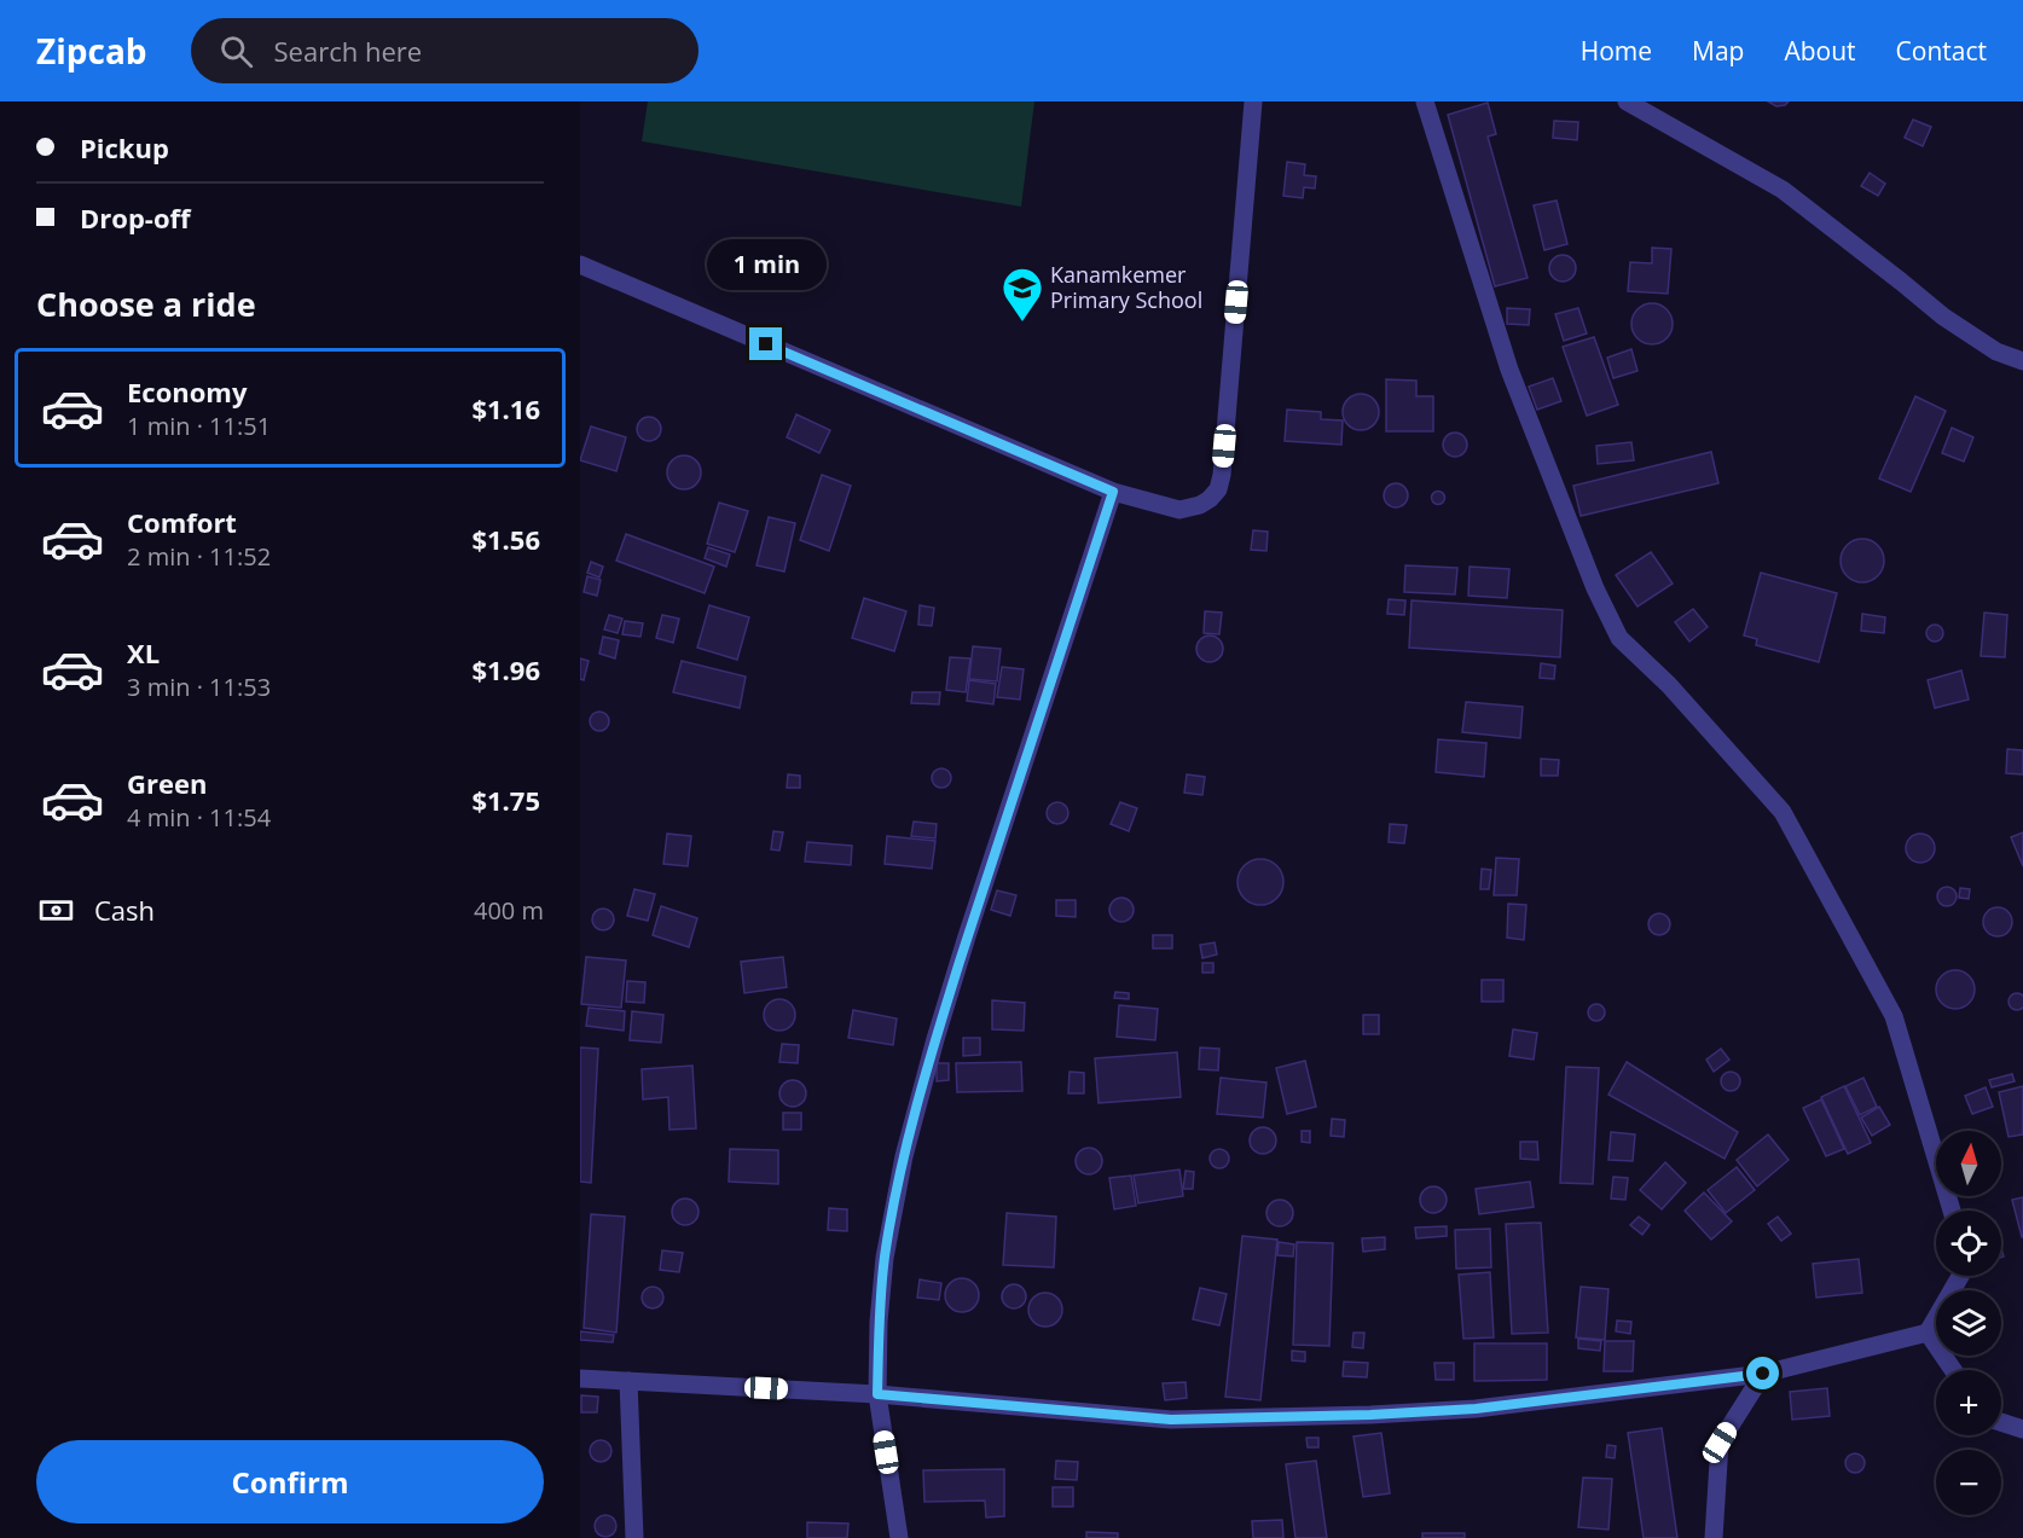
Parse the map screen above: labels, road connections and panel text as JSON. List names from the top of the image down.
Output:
{
  "places": {
    "school or university": ["Kanamkemer Primary School"]
  },
  "north": "top",
  "page": {
    "header": "Zipcab",
    "search": "Search here",
    "nav": [
      "Home",
      "Map",
      "About",
      "Contact"
    ],
    "banner": ["Pickup", "Drop-off"],
    "bubble": "1 min",
    "heading": "Choose a ride",
    "list": [
      {
        "name": "Economy",
        "note": "1 min · 11:51",
        "value": "$1.16"
      },
      {
        "name": "Comfort",
        "note": "2 min · 11:52",
        "value": "$1.56"
      },
      {
        "name": "XL",
        "note": "3 min · 11:53",
        "value": "$1.96"
      },
      {
        "name": "Green",
        "note": "4 min · 11:54",
        "value": "$1.75"
      }
    ],
    "pay": ["Cash", "400 m"],
    "map_buttons": ["+", "−"],
    "buttons": "Confirm"
  }
}
